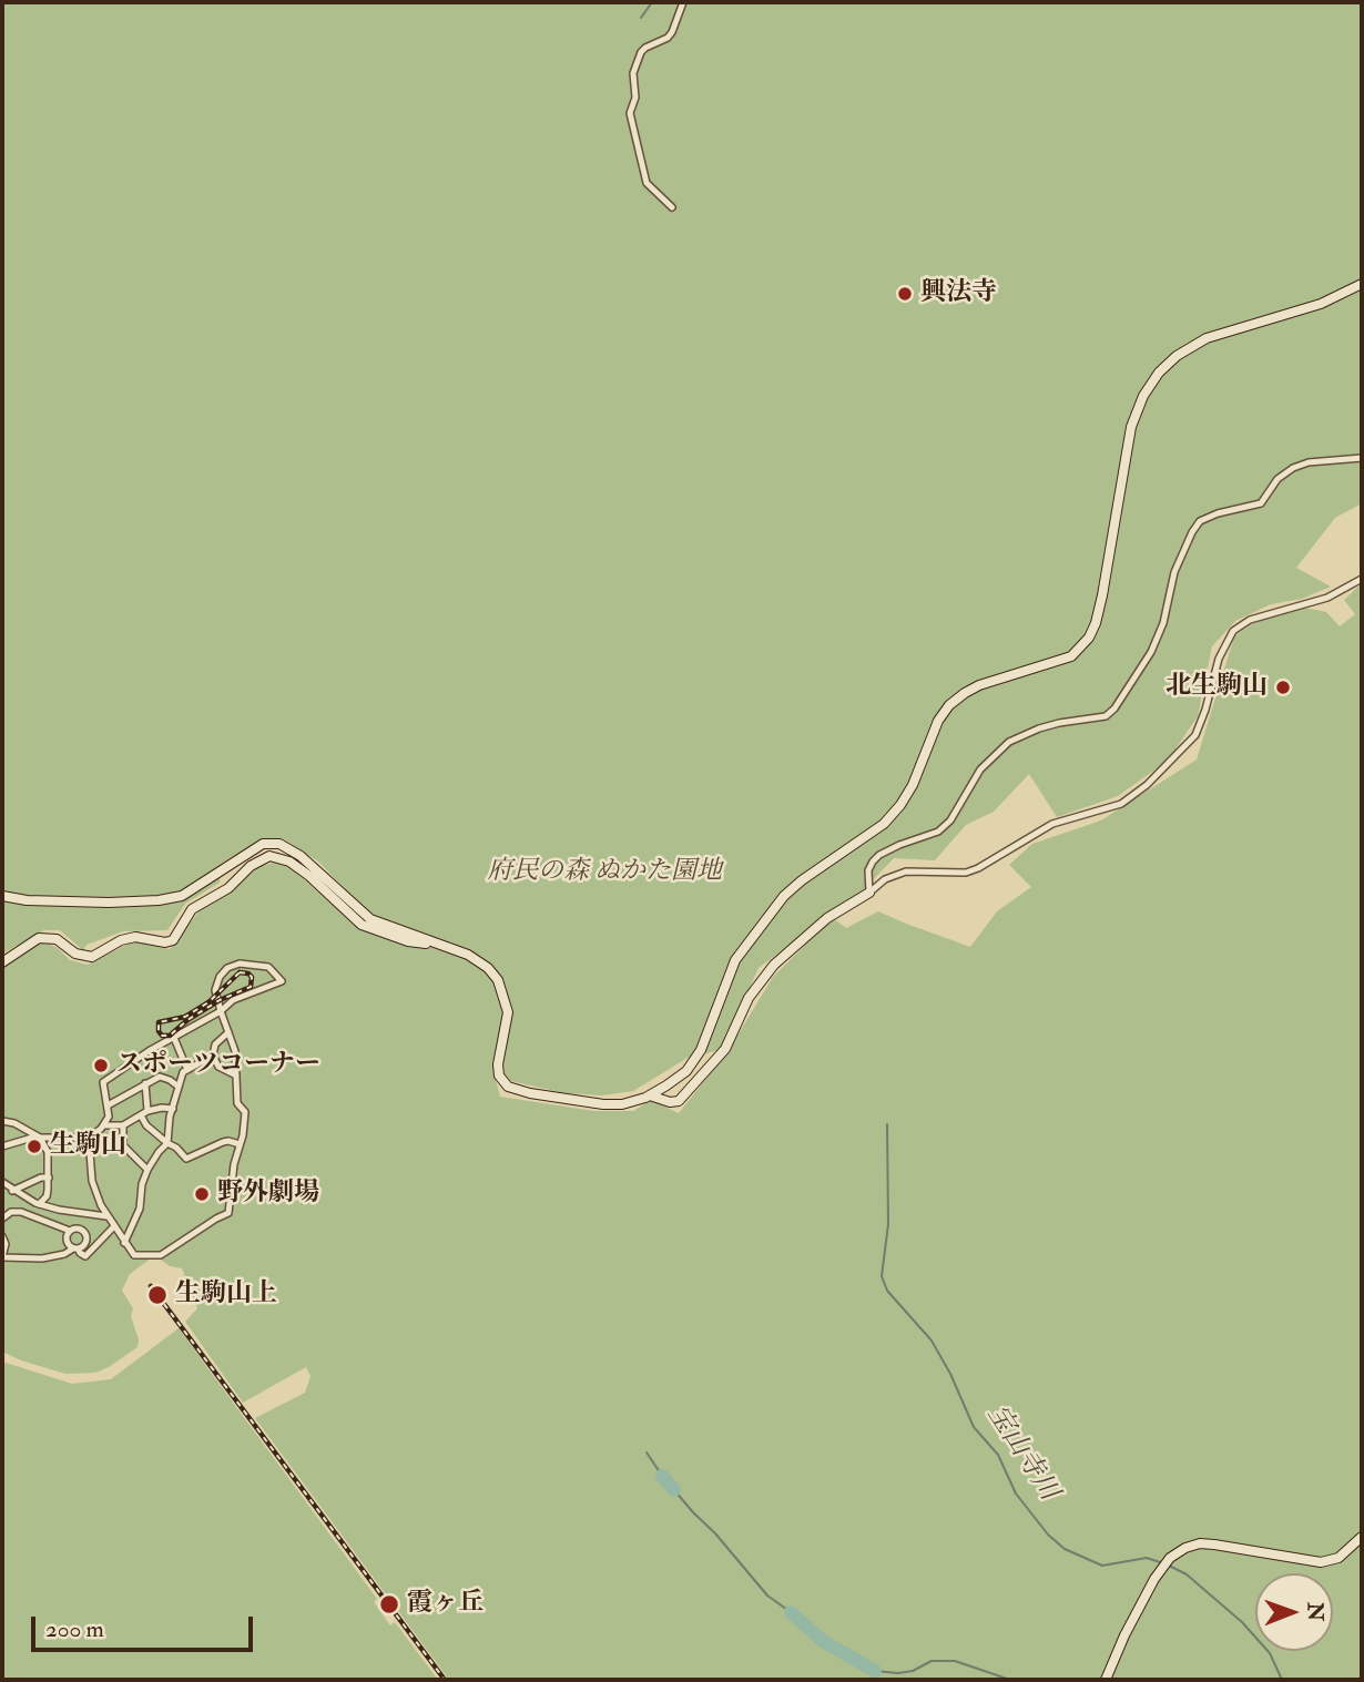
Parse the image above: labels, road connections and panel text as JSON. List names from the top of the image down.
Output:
{
  "water": ["宝山寺川"],
  "parks": ["府民の森 ぬかた園地"],
  "places": [
    "興法寺",
    "北生駒山",
    "スポーツコーナー",
    "生駒山",
    "野外劇場",
    "生駒山上",
    "霞ヶ丘"
  ],
  "scale_bar": "200 m",
  "north": "right"
}
